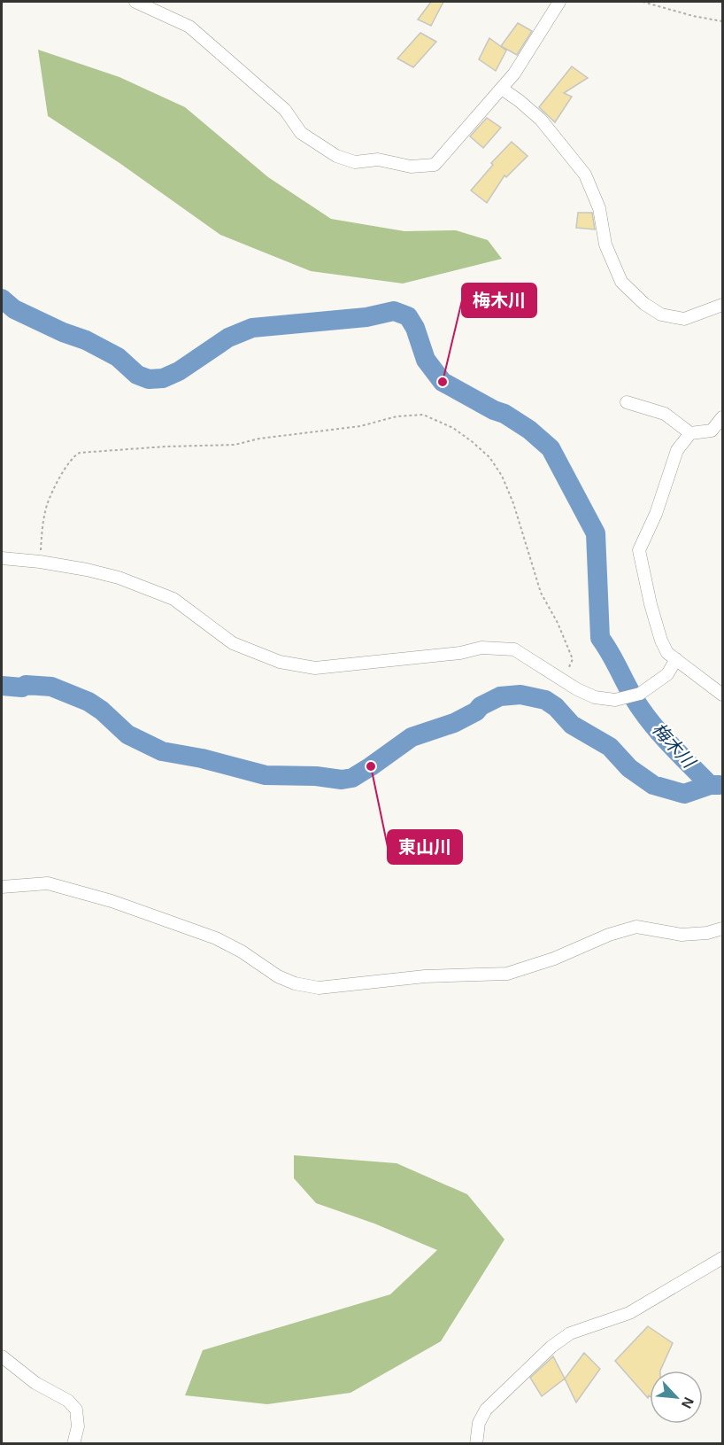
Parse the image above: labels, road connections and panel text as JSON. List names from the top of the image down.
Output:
{
  "water": ["梅木川"],
  "places": ["梅木川", "東山川"],
  "north": "bottom right"
}
